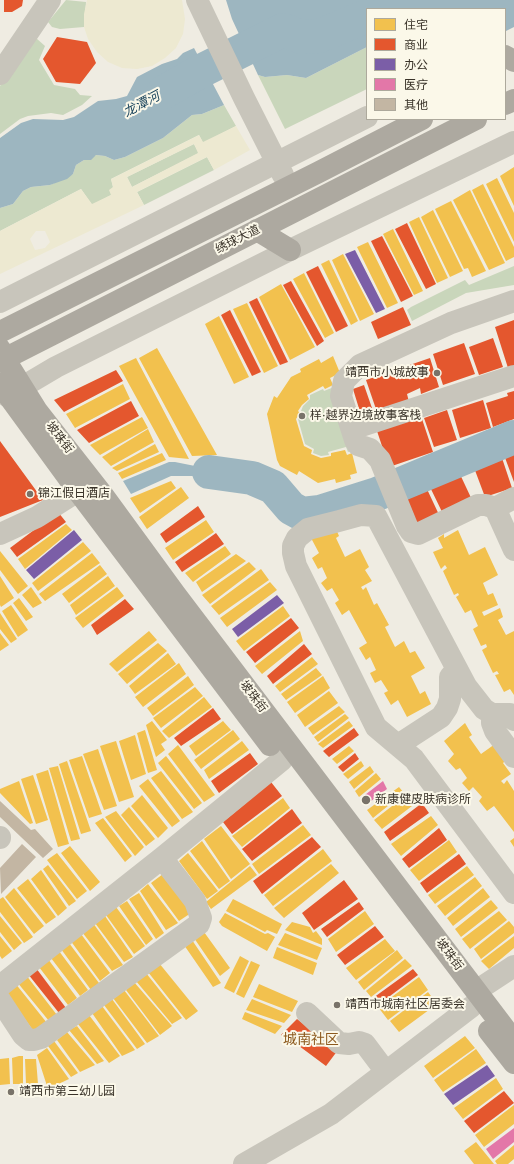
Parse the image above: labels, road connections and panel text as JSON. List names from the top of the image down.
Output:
{
  "streets": {
    "main road": ["绣球大道", "坡珠街"]
  },
  "crossings": [
    ["绣球大道", "坡珠街"]
  ],
  "districts": ["城南社区"],
  "water": ["龙潭河"],
  "places": [
    "靖西市小城故事",
    "样·越界边境故事客栈",
    "锦江假日酒店",
    "新康健皮肤病诊所",
    "靖西市城南社区居委会",
    "靖西市第三幼儿园"
  ],
  "legend": [
    "住宅",
    "商业",
    "办公",
    "医疗",
    "其他"
  ]
}
